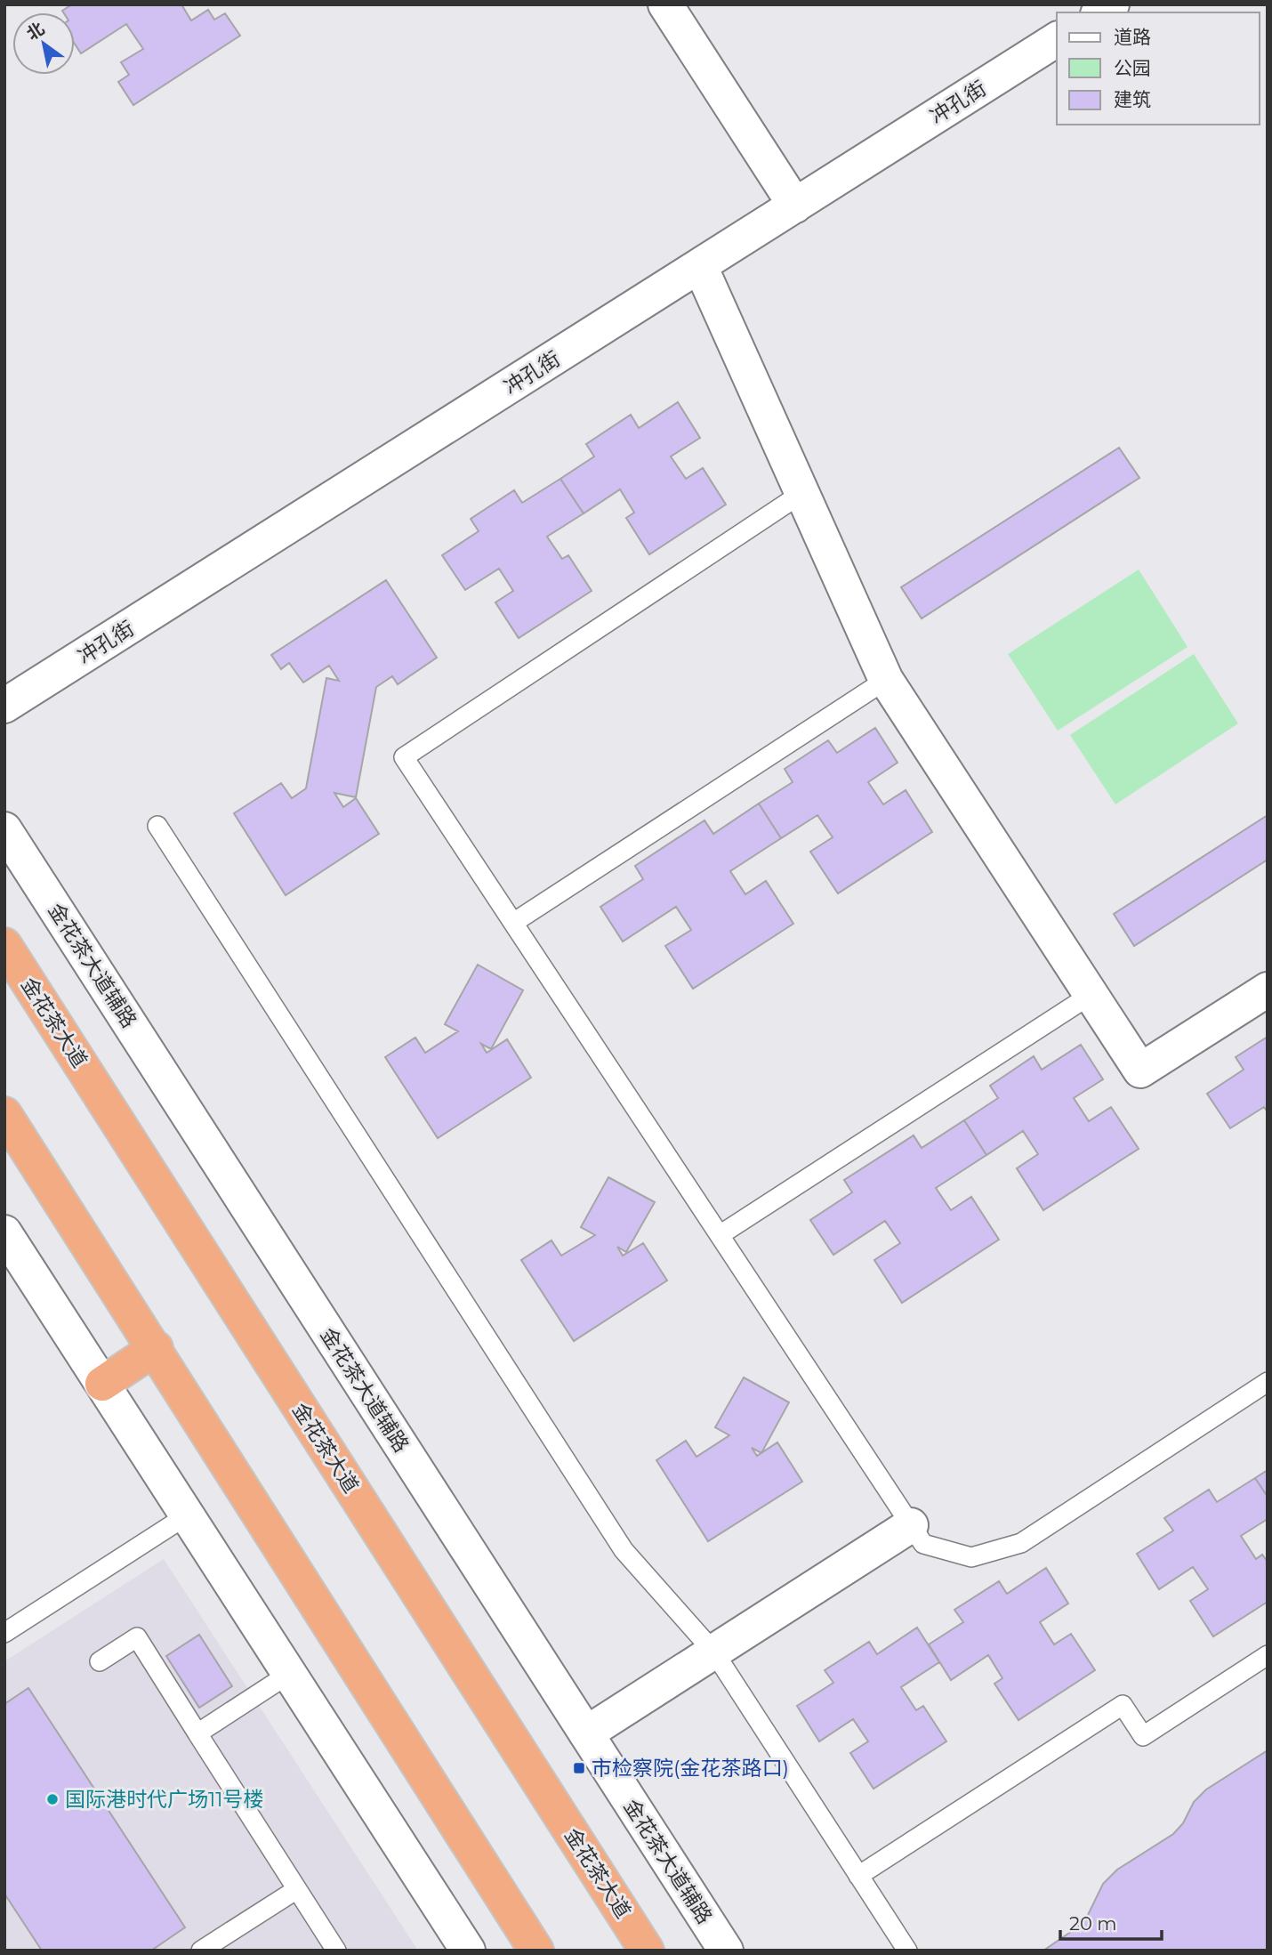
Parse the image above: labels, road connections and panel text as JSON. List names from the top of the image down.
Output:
{
  "streets": {
    "highway": ["金花茶大道"],
    "street": ["冲孔街", "金花茶大道辅路"]
  },
  "places": {
    "transit": ["市检察院(金花茶路口)"],
    "other": ["国际港时代广场11号楼"]
  },
  "legend": ["道路", "公园", "建筑"],
  "scale_bar": "20 m",
  "north": "top left"
}
